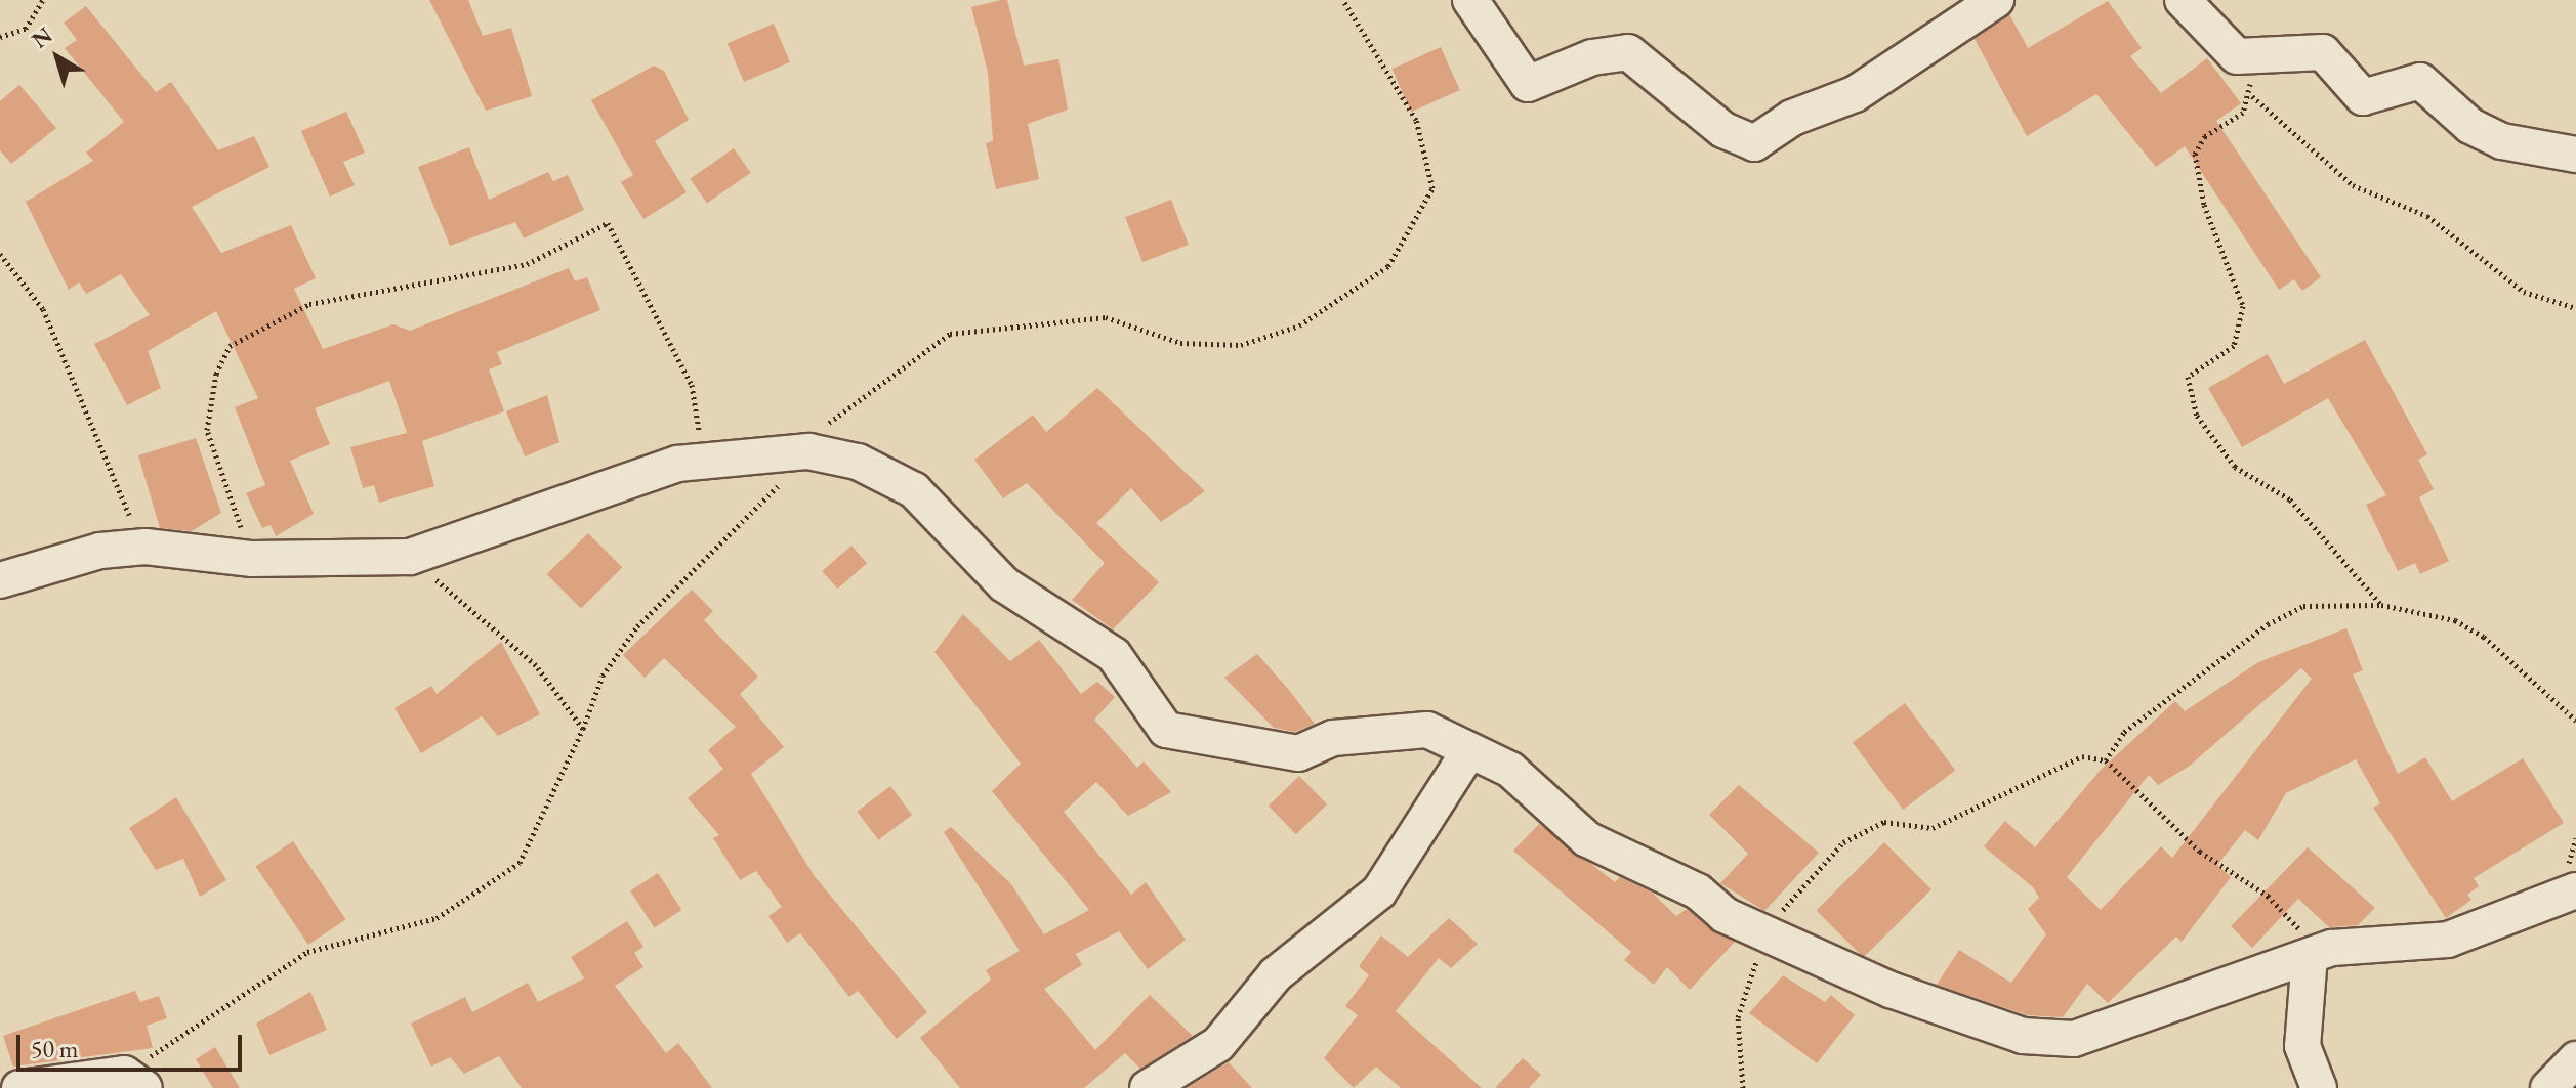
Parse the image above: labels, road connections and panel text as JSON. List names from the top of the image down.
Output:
{
  "scale_bar": "50 m",
  "north": "top left"
}
